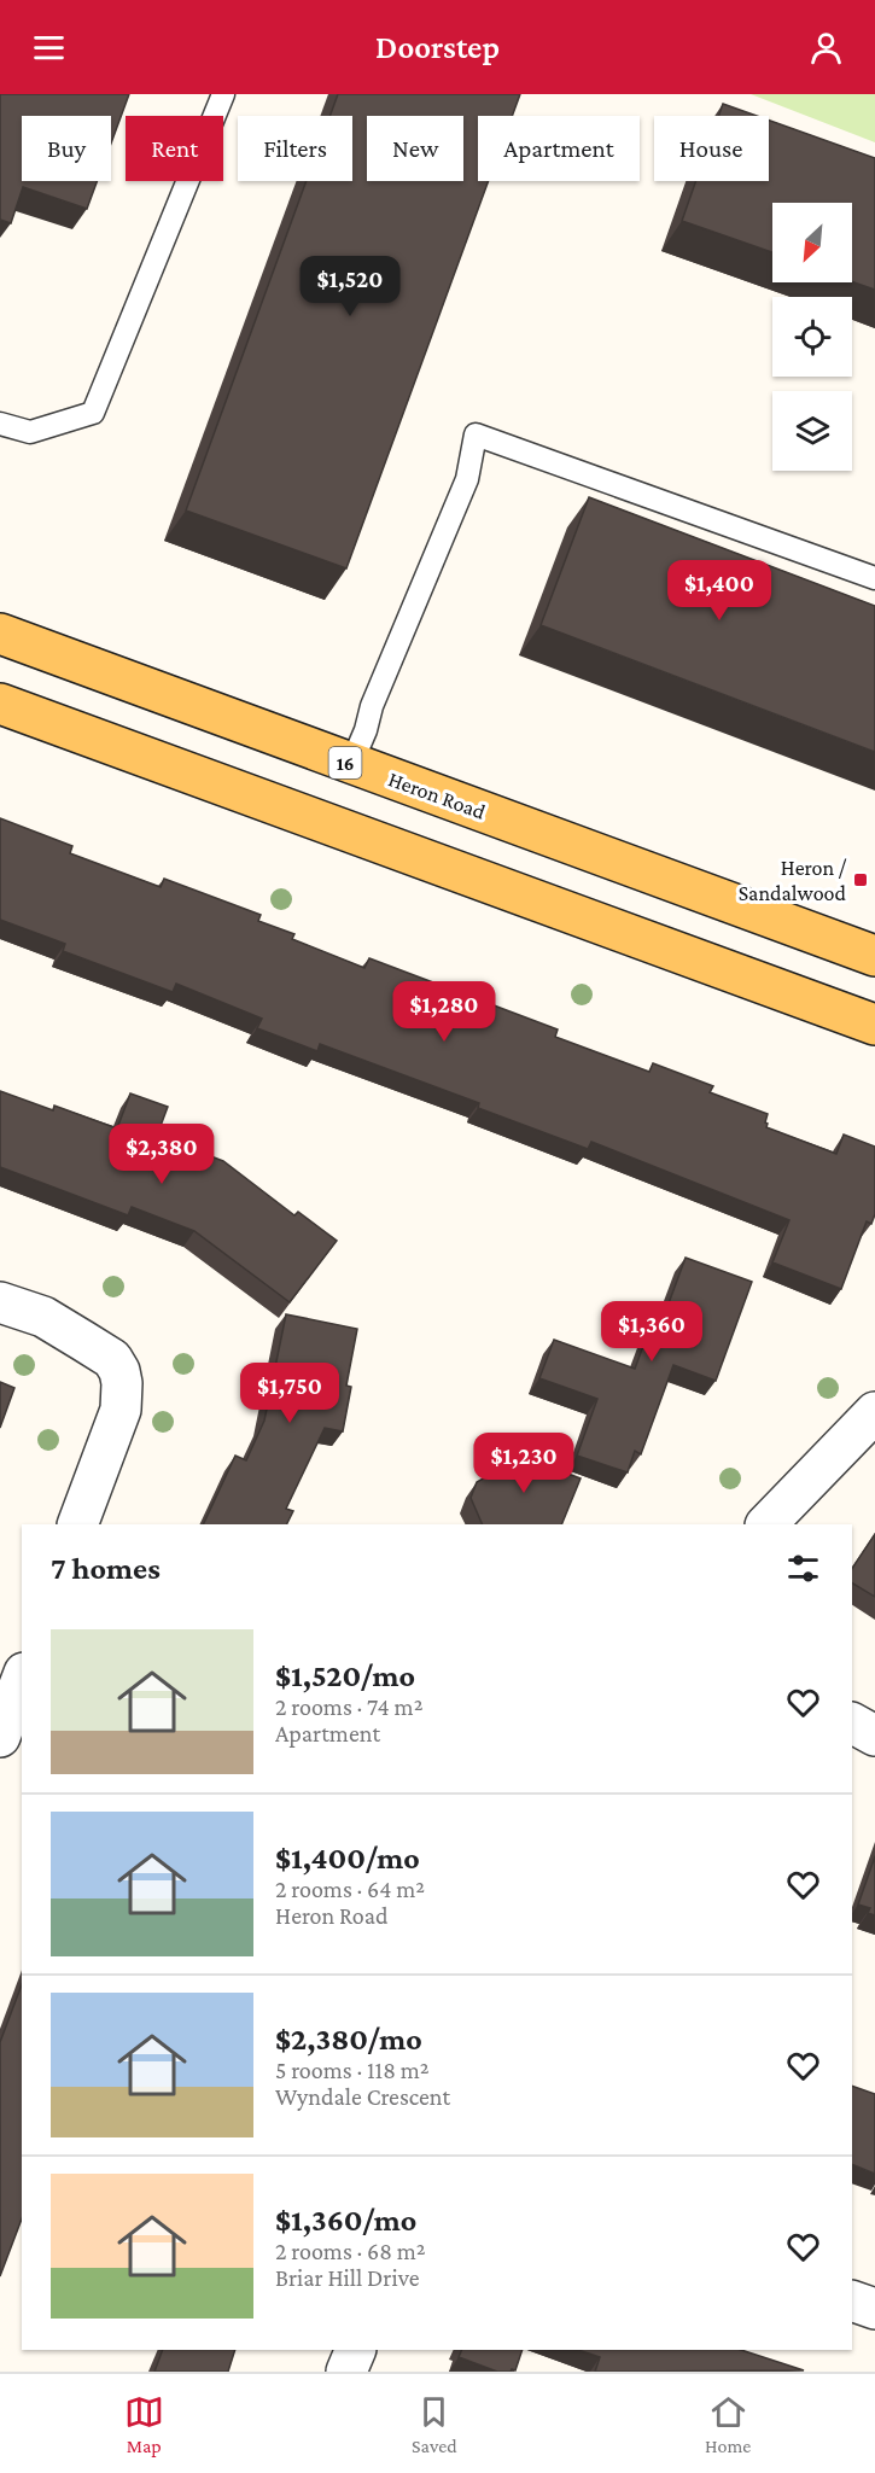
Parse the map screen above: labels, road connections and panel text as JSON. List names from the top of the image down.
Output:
{
  "streets": {
    "main road": ["16", "Heron Road"]
  },
  "places": {
    "transit": ["Heron / Sandalwood"]
  },
  "north": "bottom left",
  "page": {
    "header": "Doorstep",
    "chip": [
      "Buy",
      "Rent",
      "Filters",
      "New",
      "Apartment",
      "House"
    ],
    "price": [
      "$1,520",
      "$1,400",
      "$1,280",
      "$2,380",
      "$1,360",
      "$1,750",
      "$1,230"
    ],
    "heading": "7 homes",
    "list": [
      {
        "name": "$1,520/mo",
        "note": "2 rooms · 74 m² · Apartment"
      },
      {
        "name": "$1,400/mo",
        "note": "2 rooms · 64 m² · Heron Road"
      },
      {
        "name": "$2,380/mo",
        "note": "5 rooms · 118 m² · Wyndale Crescent"
      },
      {
        "name": "$1,360/mo",
        "note": "2 rooms · 68 m² · Briar Hill Drive"
      }
    ],
    "tabs": ["Map", "Saved", "Home"]
  }
}
